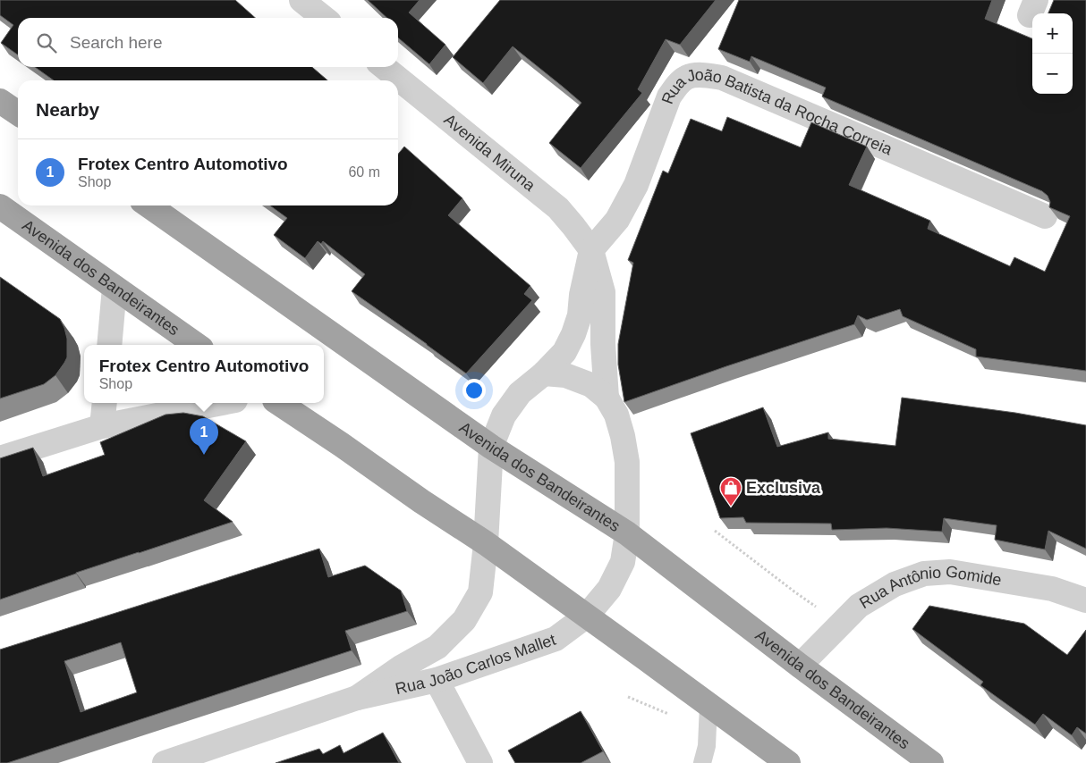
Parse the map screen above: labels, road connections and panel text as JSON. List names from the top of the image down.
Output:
{
  "streets": {
    "highway": ["Avenida dos Bandeirantes"],
    "street": [
      "Rua João Batista da Rocha Correia",
      "Avenida Miruna",
      "Rua Antônio Gomide",
      "Rua João Carlos Mallet"
    ]
  },
  "crossings": [
    ["Rua João Batista da Rocha Correia", "Avenida Miruna"],
    ["Avenida Miruna", "Rua João Carlos Mallet"],
    ["Avenida dos Bandeirantes", "Rua Antônio Gomide"],
    ["Avenida dos Bandeirantes", "Rua João Carlos Mallet"]
  ],
  "places": {
    "shop": ["Exclusiva"]
  },
  "page": {
    "map_buttons": ["+", "−"],
    "search": "Search here",
    "heading": "Nearby",
    "list": [
      {
        "mark": "1",
        "name": "Frotex Centro Automotivo",
        "note": "Shop",
        "value": "60 m"
      }
    ],
    "popup": ["Frotex Centro Automotivo", "Shop"],
    "pins": "1"
  }
}
